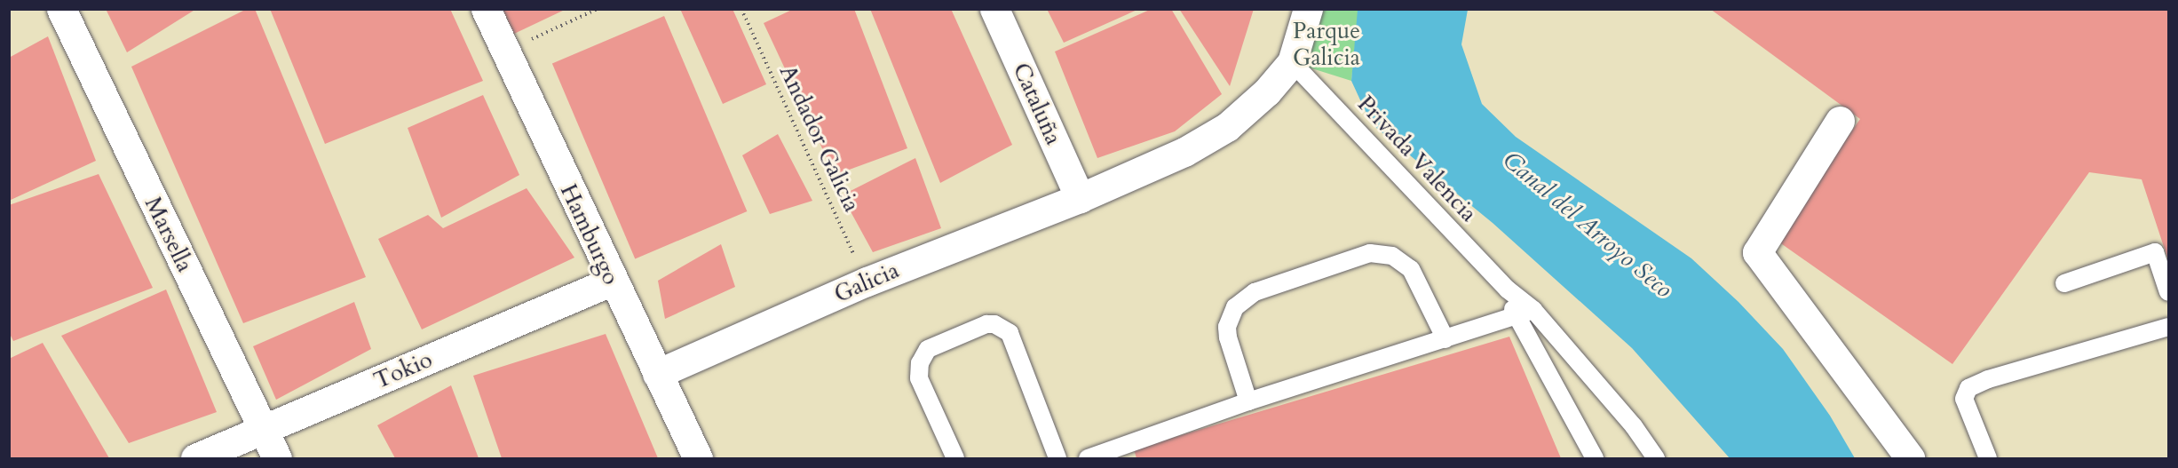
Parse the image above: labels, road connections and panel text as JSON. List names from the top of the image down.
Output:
{
  "streets": {
    "street": [
      "Cataluña",
      "Marsella",
      "Hamburgo",
      "Galicia",
      "Tokio"
    ],
    "lane": ["Privada Valencia"],
    "path": ["Andador Galicia"]
  },
  "crossings": [
    ["Cataluña", "Galicia"],
    ["Andador Galicia", "Galicia"],
    ["Privada Valencia", "Galicia"],
    ["Marsella", "Tokio"],
    ["Hamburgo", "Galicia"],
    ["Hamburgo", "Tokio"]
  ],
  "water": ["Canal del Arroyo Seco"],
  "parks": ["Parque Galicia"]
}
